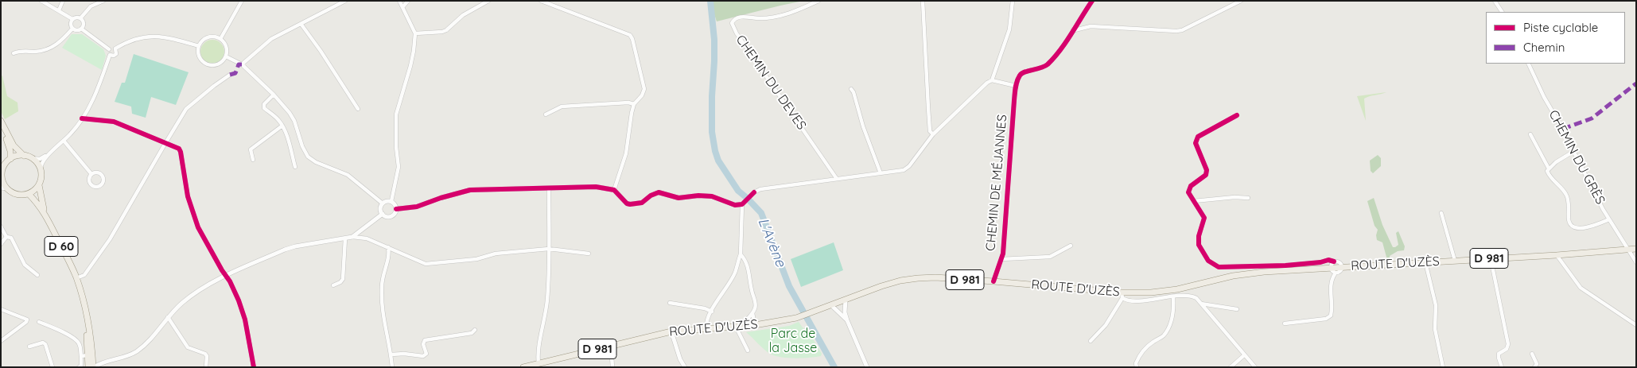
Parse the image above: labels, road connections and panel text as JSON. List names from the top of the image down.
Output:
{
  "streets": {
    "main road": ["D 60", "D 981", "ROUTE D'UZÈS"],
    "street": ["CHEMIN DU DEVES", "CHEMIN DU GRÈS", "CHEMIN DE MÉJANNES"]
  },
  "crossings": [
    ["CHEMIN DU GRÈS", "ROUTE D'UZÈS"],
    ["CHEMIN DE MÉJANNES", "ROUTE D'UZÈS"]
  ],
  "water": ["L'Avène"],
  "parks": ["Parc de la Jasse"],
  "legend": ["Piste cyclable", "Chemin"]
}
